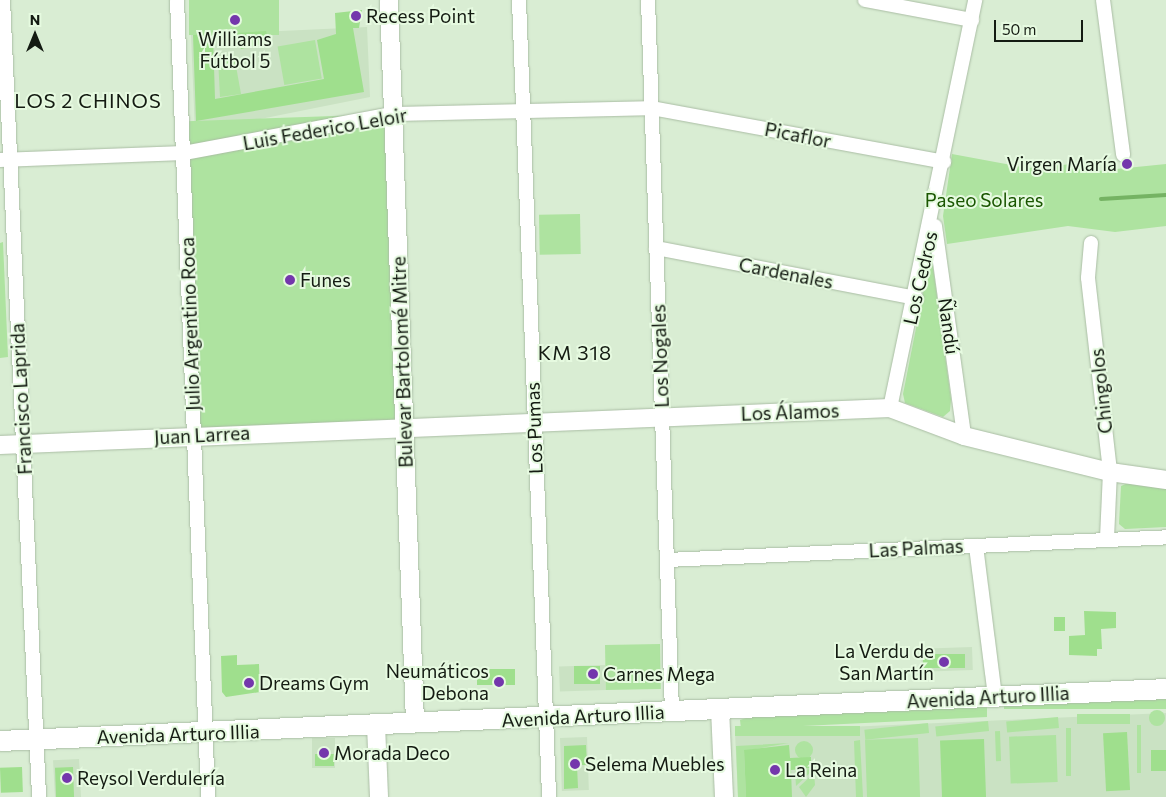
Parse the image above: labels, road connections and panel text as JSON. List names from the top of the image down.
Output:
{
  "streets": {
    "main road": ["Avenida Arturo Illia"],
    "street": [
      "Luis Federico Leloir",
      "Picaflor",
      "Cardenales",
      "Los Cedros",
      "Julio Argentino Roca",
      "Ñandú",
      "Los Nogales",
      "Bulevar Bartolomé Mitre",
      "Chingolos",
      "Francisco Laprida",
      "Los Álamos",
      "Los Pumas",
      "Juan Larrea",
      "Las Palmas"
    ]
  },
  "crossings": [
    ["Luis Federico Leloir", "Picaflor"],
    ["Luis Federico Leloir", "Julio Argentino Roca"],
    ["Luis Federico Leloir", "Los Nogales"],
    ["Luis Federico Leloir", "Bulevar Bartolomé Mitre"],
    ["Luis Federico Leloir", "Francisco Laprida"],
    ["Luis Federico Leloir", "Los Pumas"],
    ["Picaflor", "Los Cedros"],
    ["Picaflor", "Los Nogales"],
    ["Cardenales", "Los Cedros"],
    ["Cardenales", "Los Nogales"],
    ["Los Cedros", "Ñandú"],
    ["Los Cedros", "Los Álamos"],
    ["Julio Argentino Roca", "Juan Larrea"],
    ["Julio Argentino Roca", "Avenida Arturo Illia"],
    ["Ñandú", "Los Álamos"],
    ["Los Nogales", "Los Álamos"],
    ["Los Nogales", "Las Palmas"],
    ["Los Nogales", "Avenida Arturo Illia"],
    ["Bulevar Bartolomé Mitre", "Los Álamos"],
    ["Bulevar Bartolomé Mitre", "Juan Larrea"],
    ["Bulevar Bartolomé Mitre", "Avenida Arturo Illia"],
    ["Chingolos", "Los Álamos"],
    ["Chingolos", "Las Palmas"],
    ["Francisco Laprida", "Juan Larrea"],
    ["Francisco Laprida", "Avenida Arturo Illia"],
    ["Los Álamos", "Los Pumas"],
    ["Los Álamos", "Juan Larrea"],
    ["Los Pumas", "Avenida Arturo Illia"]
  ],
  "districts": ["LOS 2 CHINOS", "KM 318"],
  "parks": ["Paseo Solares"],
  "places": [
    "Recess Point",
    "Williams Fútbol 5",
    "Virgen María",
    "Funes",
    "La Verdu de San Martín",
    "Carnes Mega",
    "Neumáticos Debona",
    "Dreams Gym",
    "Morada Deco",
    "Selema Muebles",
    "La Reina",
    "Reysol Verdulería"
  ],
  "scale_bar": "50 m",
  "north": "top"
}
